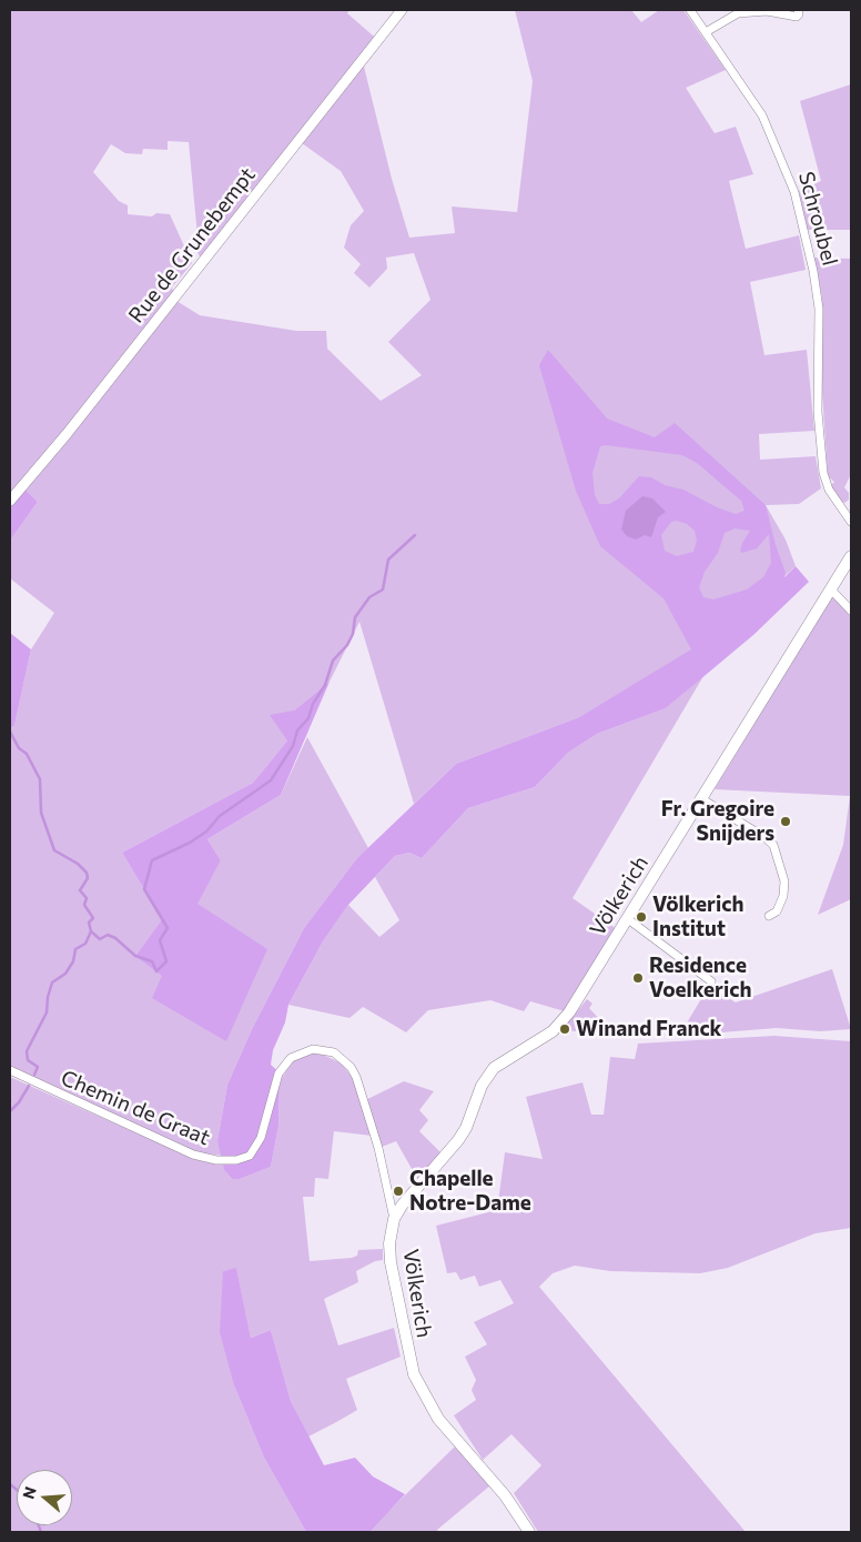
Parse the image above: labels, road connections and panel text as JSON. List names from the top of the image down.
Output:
{
  "streets": {
    "main road": ["Völkerich"],
    "street": ["Schroubel", "Rue de Grunebempt", "Chemin de Graat"]
  },
  "crossings": [
    ["Völkerich", "Chemin de Graat"]
  ],
  "places": [
    "Fr. Gregoire Snijders",
    "Völkerich Institut",
    "Residence Voelkerich",
    "Winand Franck",
    "Chapelle Notre-Dame"
  ],
  "north": "left"
}
